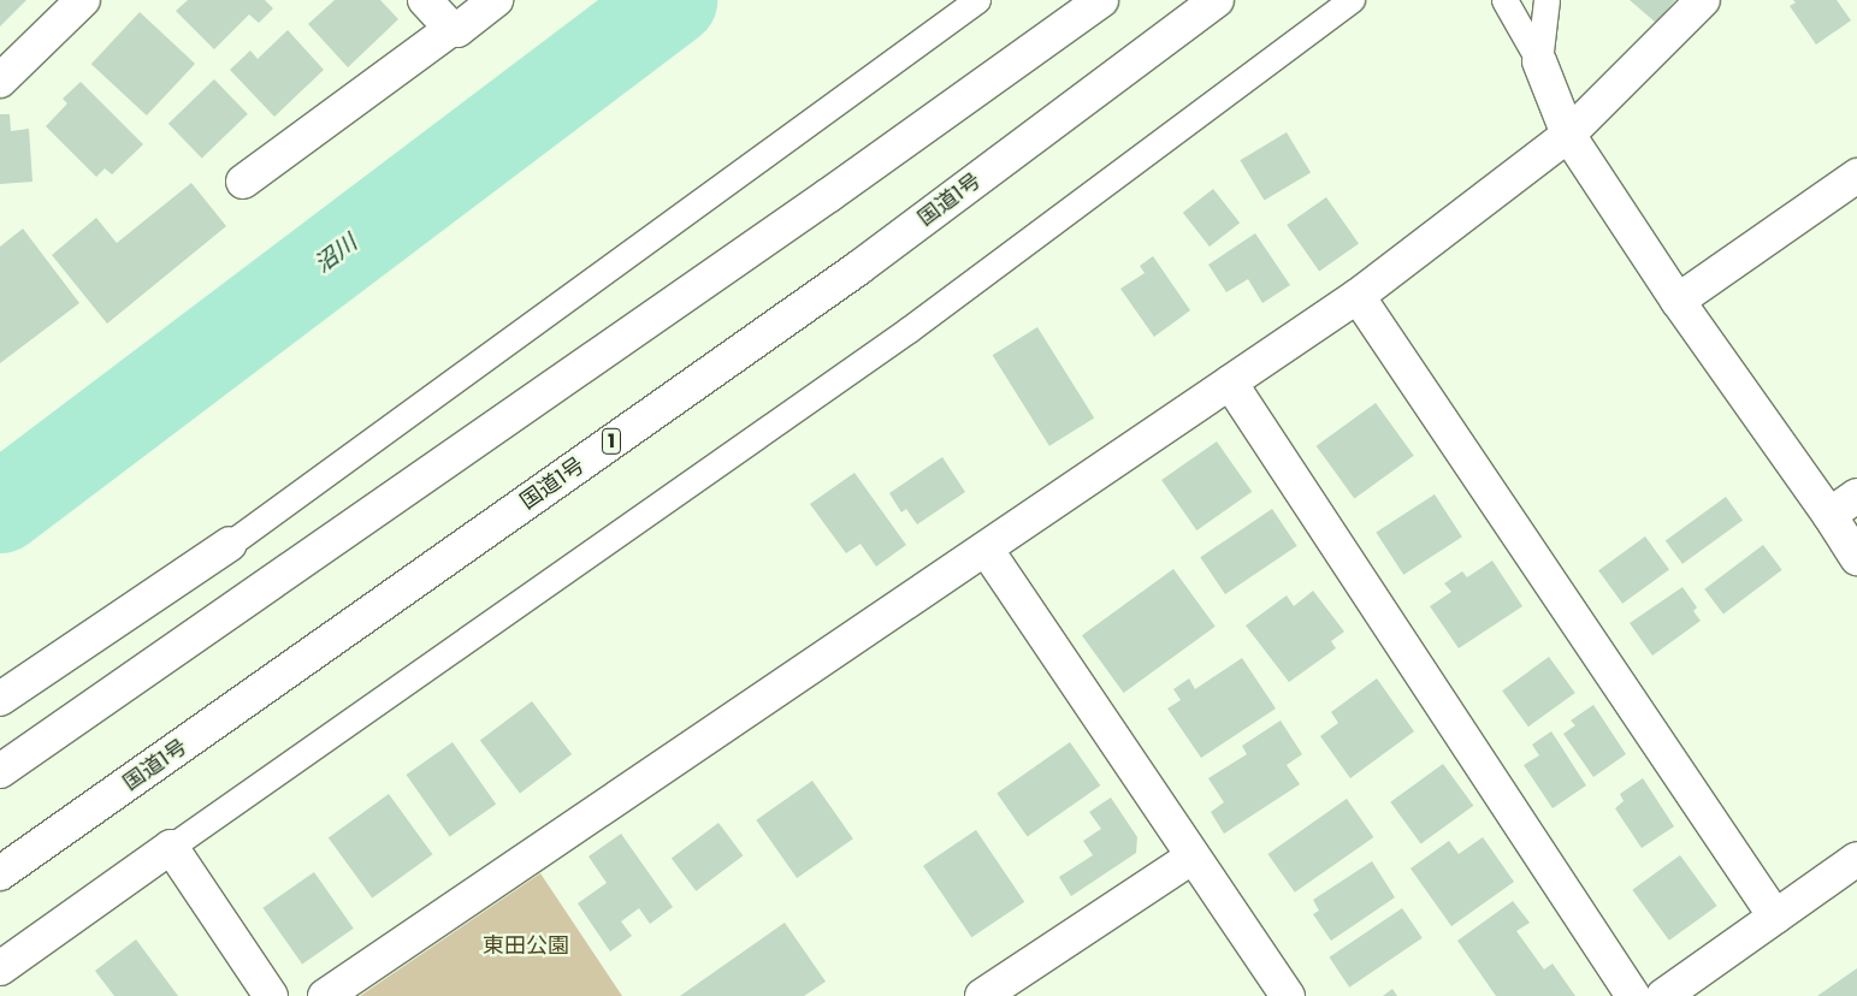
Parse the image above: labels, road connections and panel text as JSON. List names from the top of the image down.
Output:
{
  "streets": {
    "main road": ["国道1号", "1"]
  },
  "water": ["沼川"],
  "parks": ["東田公園"]
}
